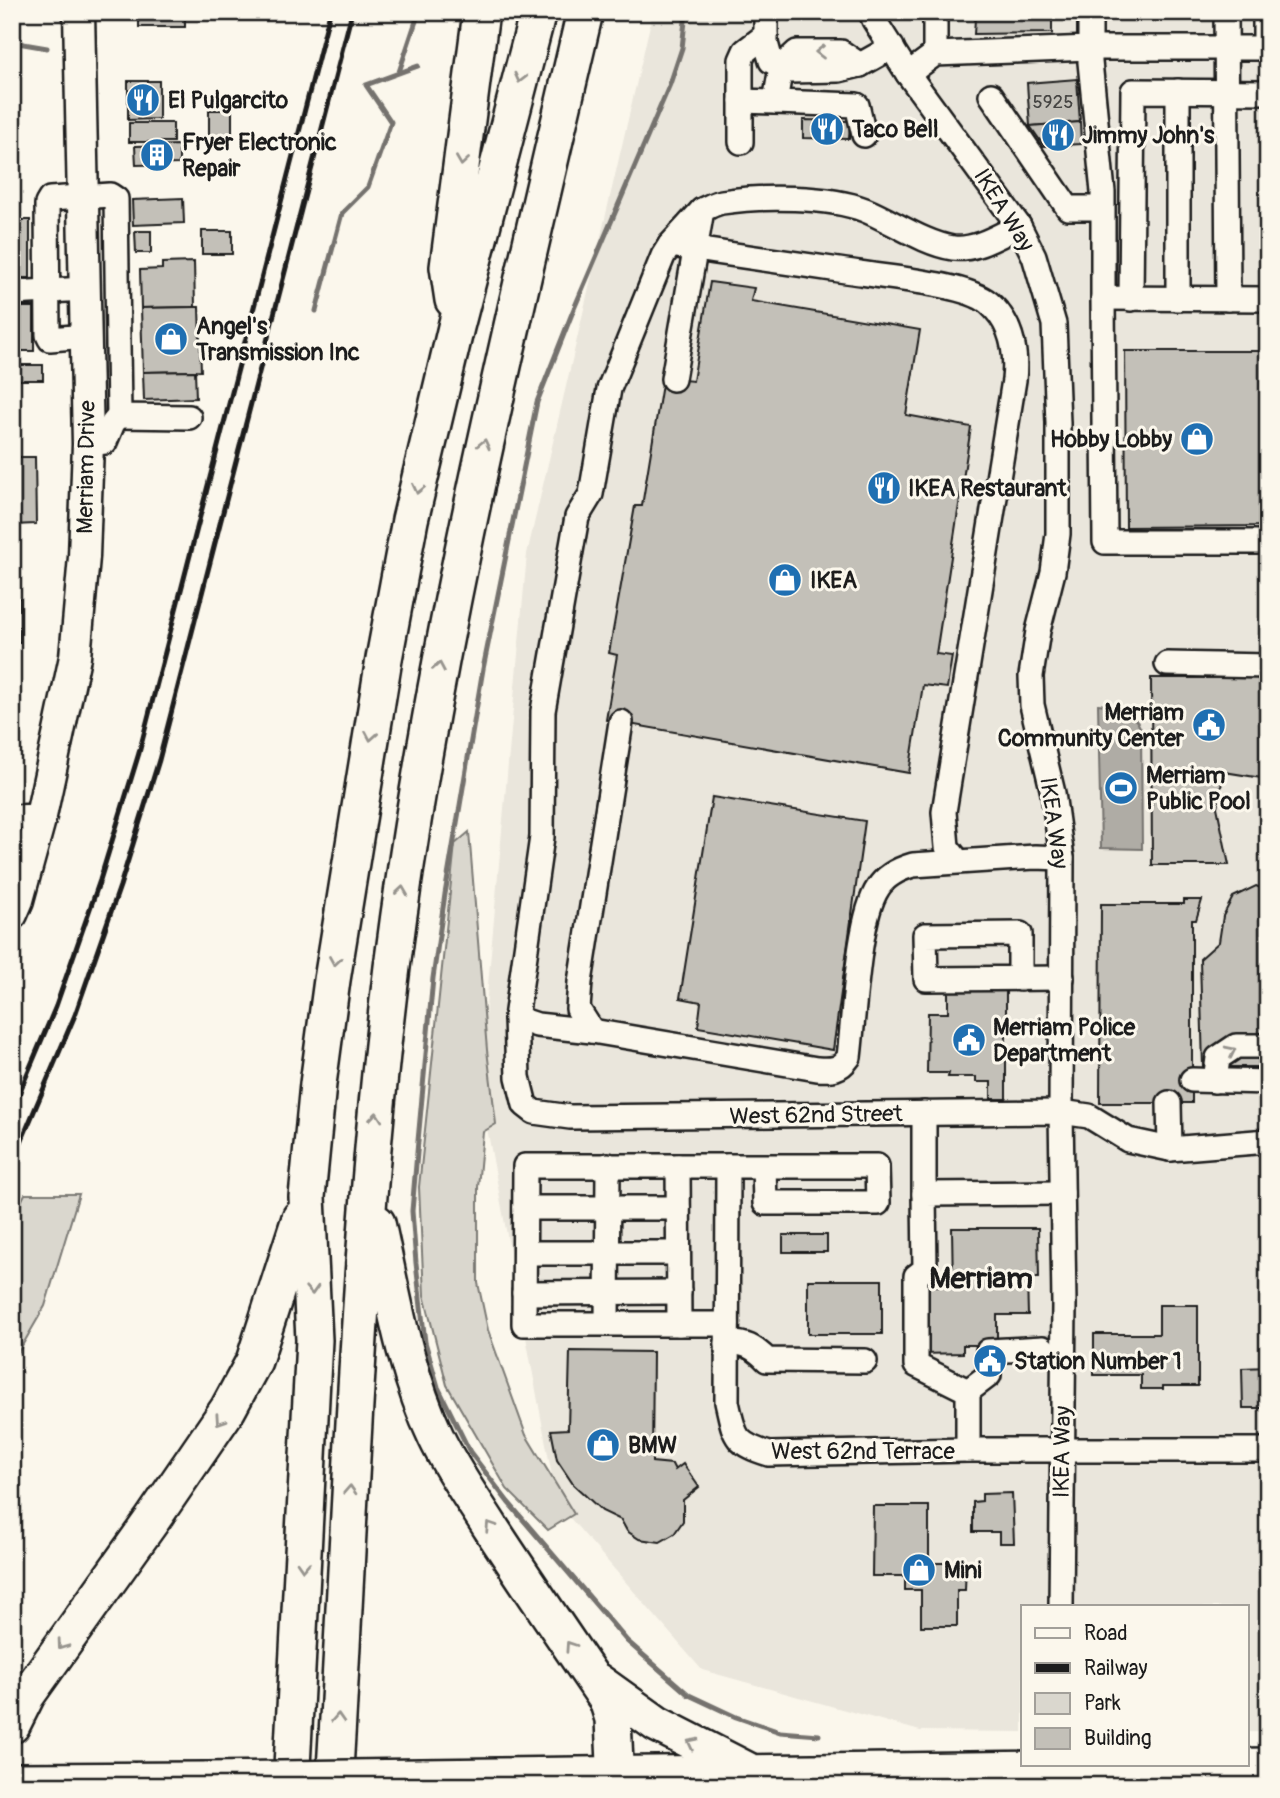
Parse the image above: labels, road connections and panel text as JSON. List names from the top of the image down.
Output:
{
  "streets": {
    "main road": ["Merriam Drive"],
    "street": ["IKEA Way", "West 62nd Street", "West 62nd Terrace"]
  },
  "crossings": [
    ["IKEA Way", "West 62nd Street"],
    ["IKEA Way", "West 62nd Terrace"]
  ],
  "districts": ["Merriam"],
  "places": {
    "restaurant": [
      "El Pulgarcito",
      "Taco Bell",
      "Jimmy John's",
      "IKEA Restaurant"
    ],
    "building": ["Fryer Electronic Repair"],
    "shop": [
      "Angel's Transmission Inc",
      "Hobby Lobby",
      "IKEA",
      "BMW",
      "Mini"
    ],
    "public building": ["Merriam Community Center", "Merriam Police Department", "Station Number 1"],
    "sports": ["Merriam Public Pool"]
  },
  "house_numbers": ["5925"],
  "legend": [
    "Road",
    "Railway",
    "Park",
    "Building"
  ]
}
